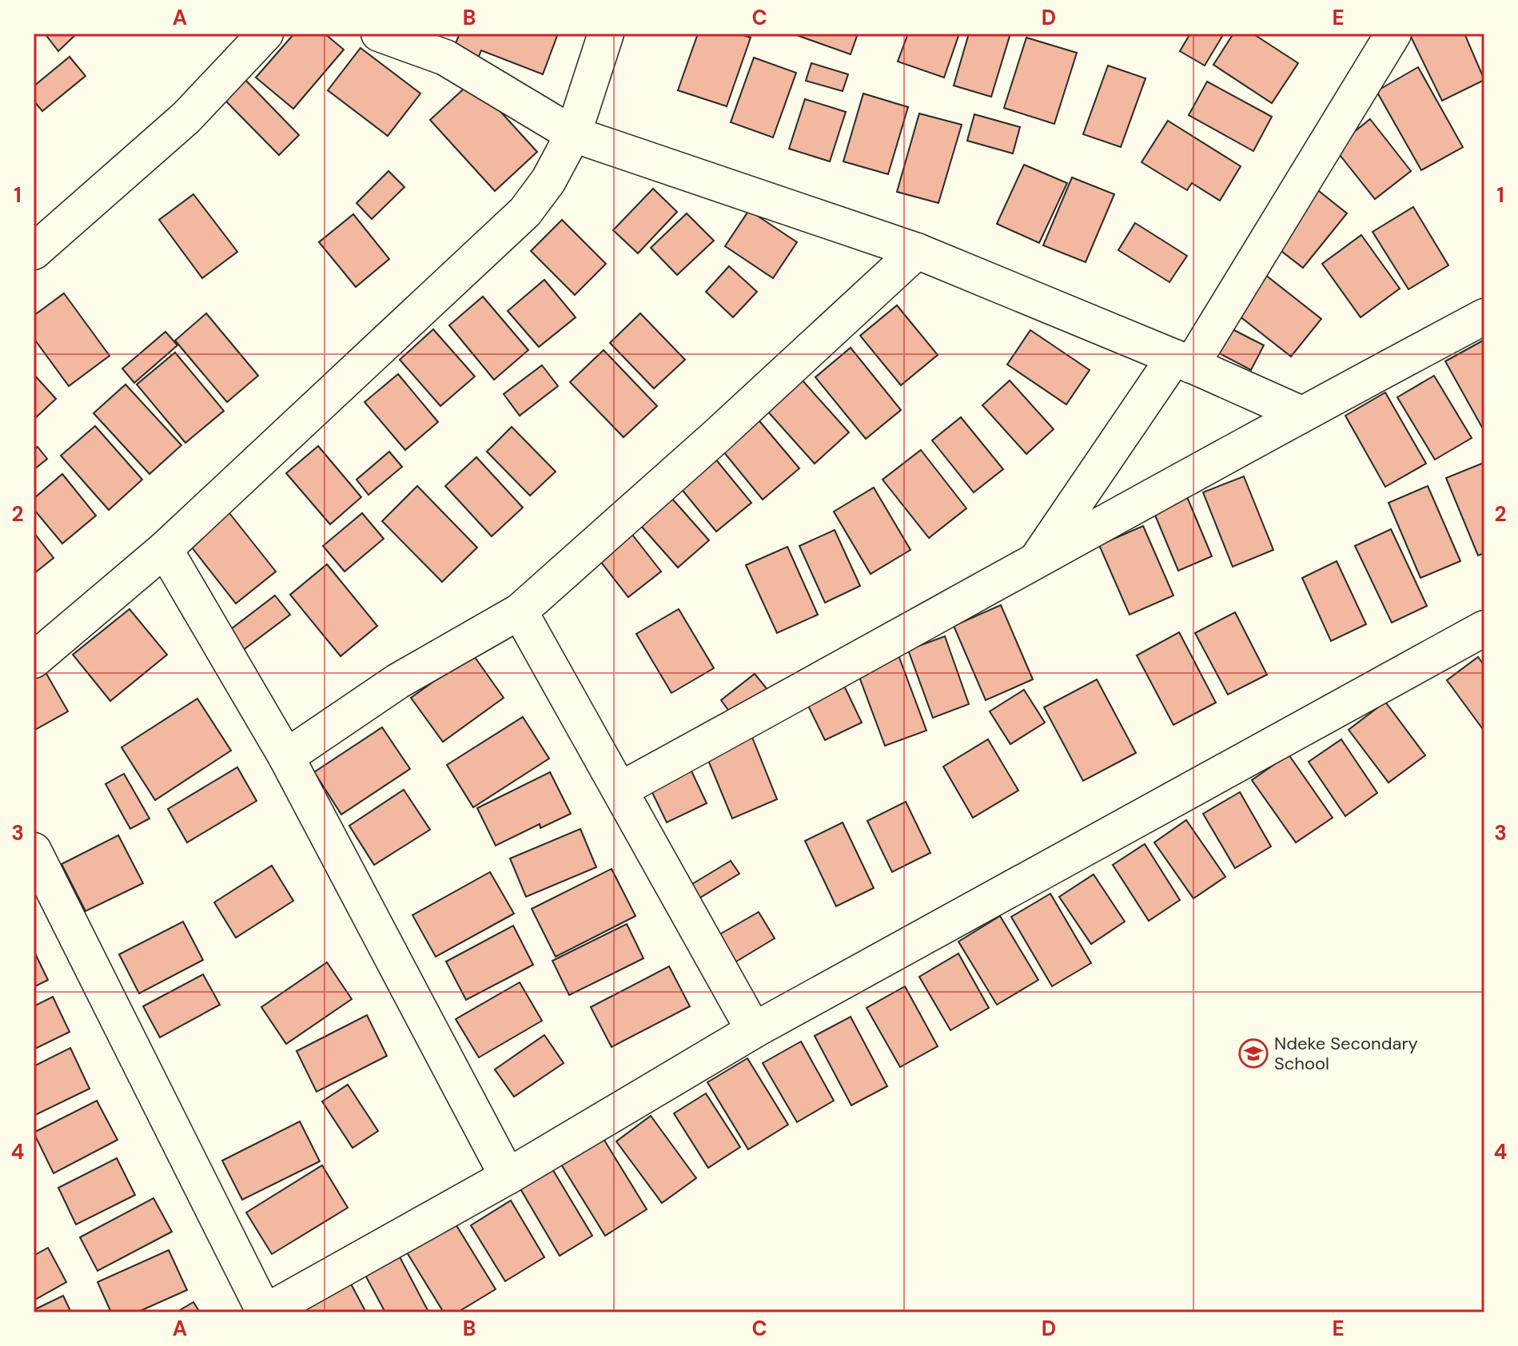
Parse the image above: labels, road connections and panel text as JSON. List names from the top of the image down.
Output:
{
  "places": {
    "school or university": ["Ndeke Secondary School"]
  },
  "grid": {
    "columns": [
      "A",
      "B",
      "C",
      "D",
      "E"
    ],
    "rows": [
      "1",
      "2",
      "3",
      "4"
    ]
  }
}
